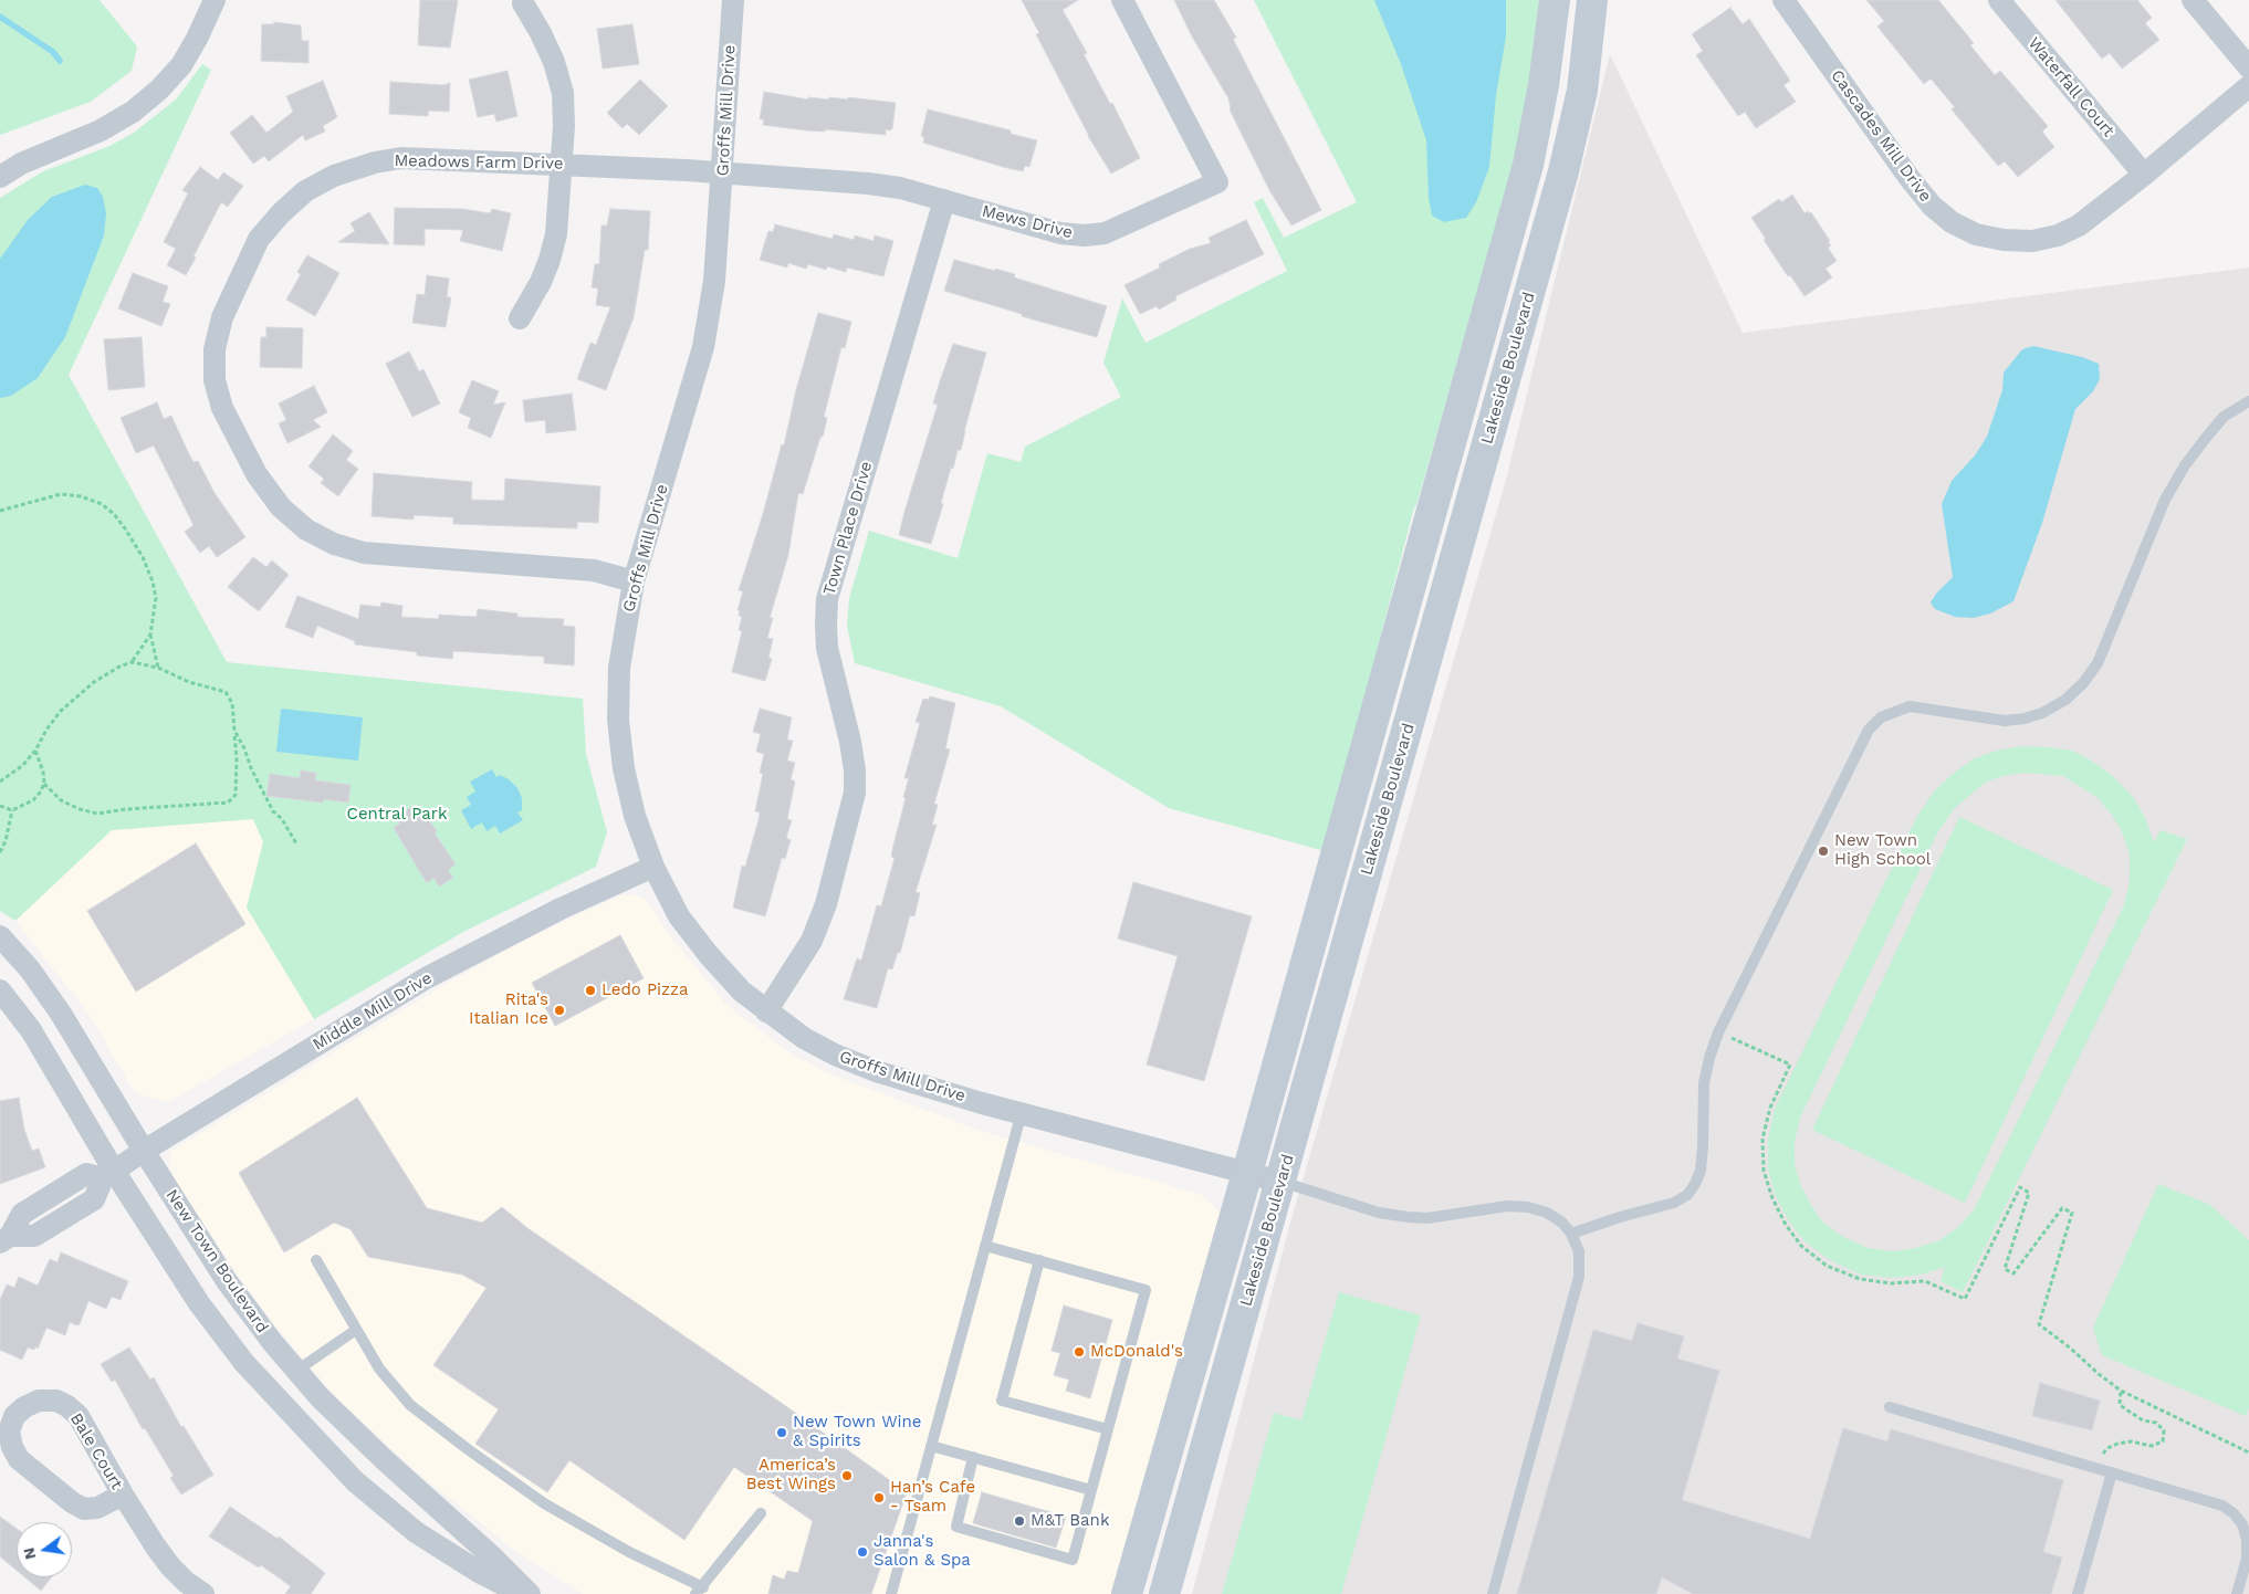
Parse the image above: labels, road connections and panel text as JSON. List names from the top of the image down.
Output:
{
  "streets": {
    "main road": ["Lakeside Boulevard"],
    "street": [
      "Waterfall Court",
      "Groffs Mill Drive",
      "Cascades Mill Drive",
      "Meadows Farm Drive",
      "Mews Drive",
      "Town Place Drive",
      "Middle Mill Drive",
      "New Town Boulevard",
      "Bale Court"
    ]
  },
  "crossings": [
    ["Waterfall Court", "Cascades Mill Drive"],
    ["Groffs Mill Drive", "Meadows Farm Drive"],
    ["Groffs Mill Drive", "Mews Drive"],
    ["Groffs Mill Drive", "Lakeside Boulevard"],
    ["Groffs Mill Drive", "Town Place Drive"],
    ["Groffs Mill Drive", "Middle Mill Drive"],
    ["Meadows Farm Drive", "Mews Drive"],
    ["Mews Drive", "Town Place Drive"],
    ["Middle Mill Drive", "New Town Boulevard"]
  ],
  "parks": ["Central Park"],
  "places": [
    "New Town High School",
    "Ledo Pizza",
    "Rita's Italian Ice",
    "McDonald's",
    "New Town Wine & Spirits",
    "America’s Best Wings",
    "Han’s Cafe - Tsam",
    "M&T Bank",
    "Janna's Salon & Spa"
  ],
  "north": "left"
}
